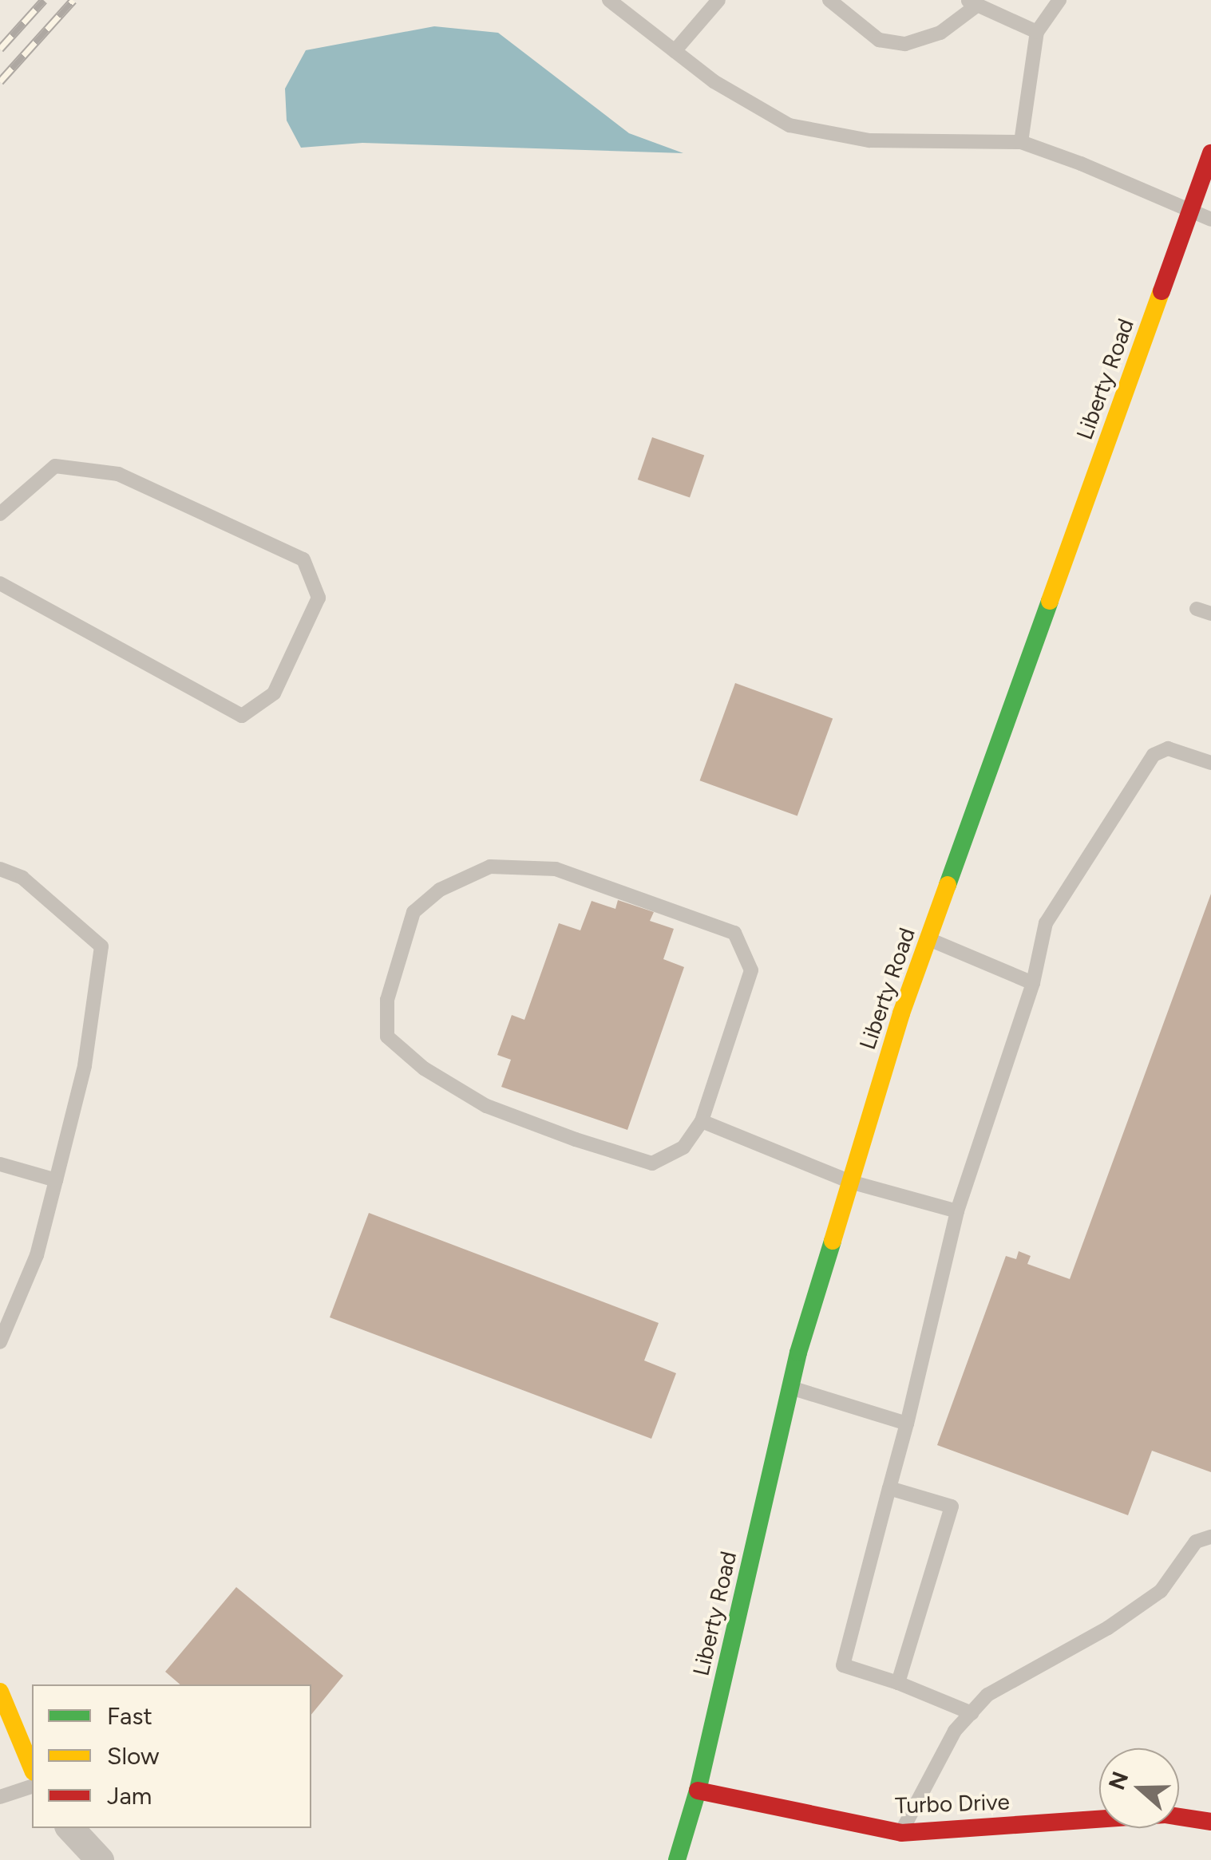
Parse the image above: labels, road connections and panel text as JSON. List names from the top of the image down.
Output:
{
  "streets": {
    "street": ["Liberty Road", "Turbo Drive"]
  },
  "crossings": [
    ["Liberty Road", "Turbo Drive"]
  ],
  "legend": ["Fast", "Slow", "Jam"],
  "north": "left"
}
